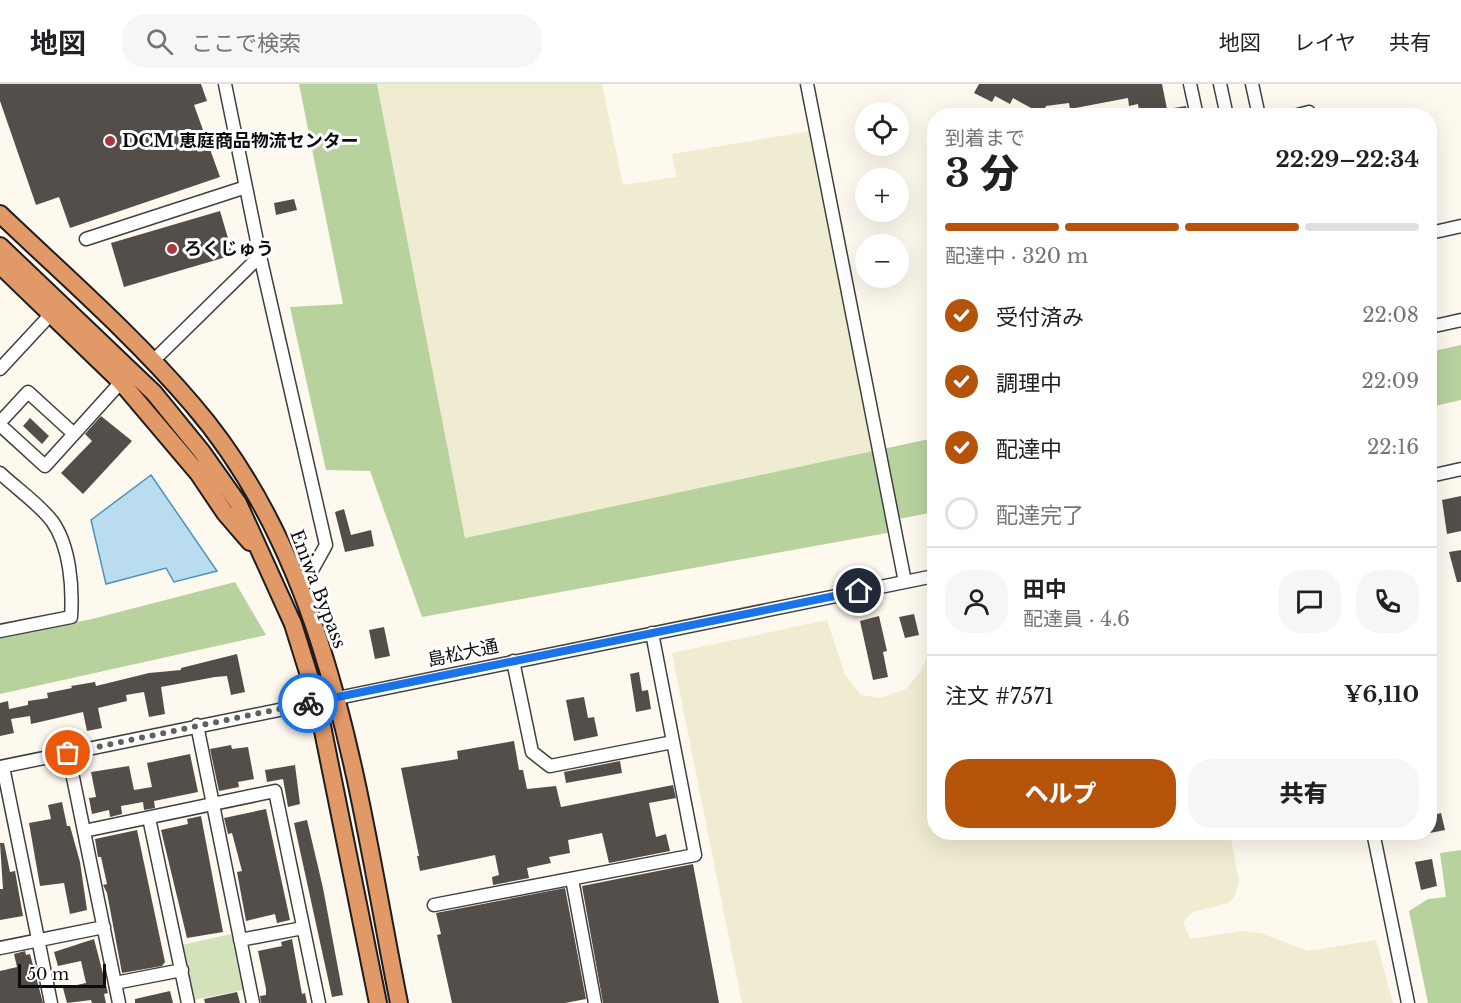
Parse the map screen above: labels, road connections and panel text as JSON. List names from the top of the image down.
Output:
{
  "streets": {
    "highway": ["Eniwa Bypass"],
    "street": ["島松大通"]
  },
  "crossings": [
    ["Eniwa Bypass", "島松大通"]
  ],
  "places": ["DCM 恵庭商品物流センター", "ろくじゅう"],
  "scale_bar": "50 m",
  "page": {
    "header": "地図",
    "search": "ここで検索",
    "nav": ["地図", "レイヤ", "共有"],
    "map_buttons": ["+", "−"],
    "heading": ["3 分", "到着まで", "22:29–22:34"],
    "panel": [
      "田中",
      "配達員 · 4.6",
      "注文 #7571",
      "¥6,110"
    ],
    "bar": "配達中 · 320 m",
    "list": [
      ["受付済み", "22:08"],
      ["調理中", "22:09"],
      ["配達中", "22:16"],
      "配達完了"
    ],
    "buttons": ["ヘルプ", "共有"],
    "scale": "50 m"
  }
}
